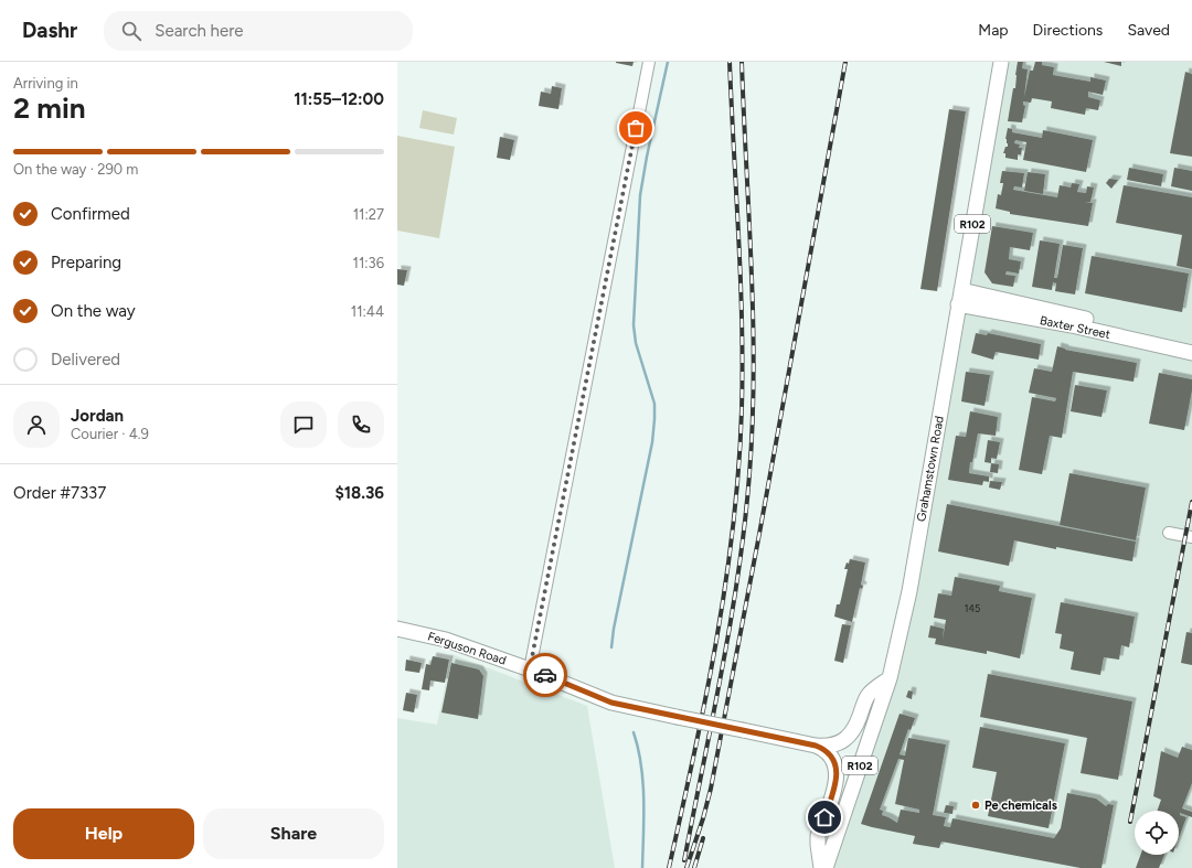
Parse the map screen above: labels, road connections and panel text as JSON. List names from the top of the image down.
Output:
{
  "streets": {
    "main road": [
      "R102",
      "Baxter Street",
      "Grahamstown Road",
      "Ferguson Road"
    ]
  },
  "crossings": [
    ["Baxter Street", "Grahamstown Road"],
    ["Grahamstown Road", "Ferguson Road"]
  ],
  "places": ["Pe chemicals"],
  "house_numbers": ["145"],
  "page": {
    "header": "Dashr",
    "search": "Search here",
    "nav": ["Map", "Directions", "Saved"],
    "heading": ["2 min", "Arriving in", "11:55–12:00"],
    "panel": [
      "Jordan",
      "Courier · 4.9",
      "Order #7337",
      "$18.36"
    ],
    "bar": "On the way · 290 m",
    "list": [
      ["Confirmed", "11:27"],
      ["Preparing", "11:36"],
      ["On the way", "11:44"],
      "Delivered"
    ],
    "buttons": ["Help", "Share"]
  }
}
